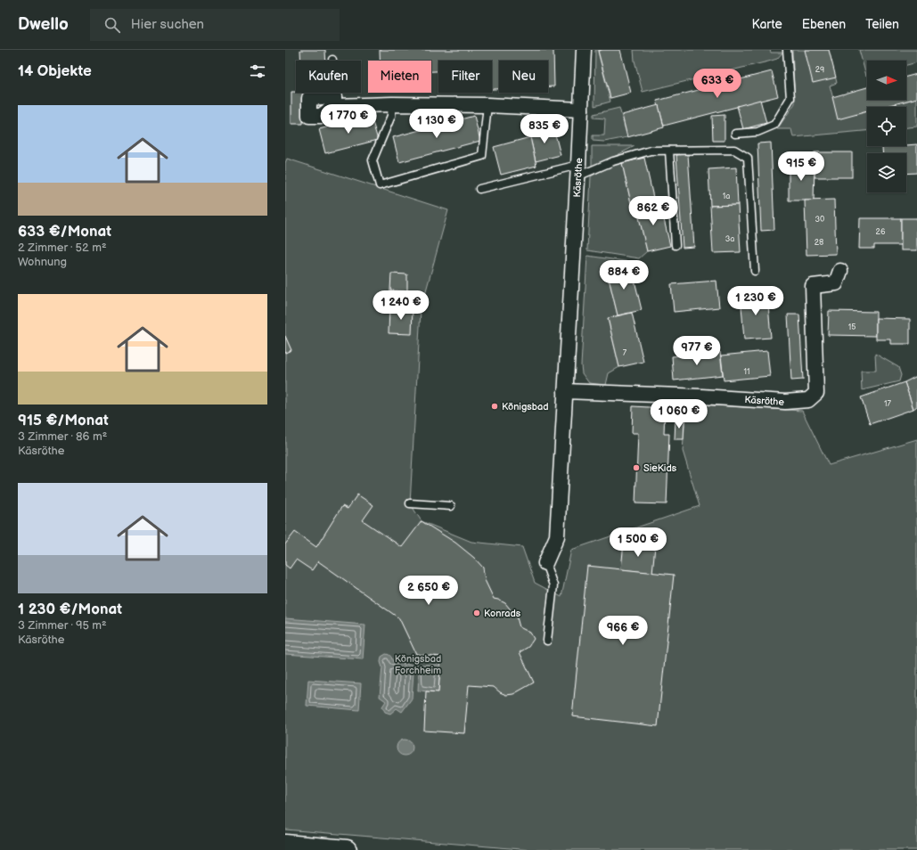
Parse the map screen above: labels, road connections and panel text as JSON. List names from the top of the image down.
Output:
{
  "streets": {
    "street": ["Käsröthe"]
  },
  "parks": ["Königsbad Forchheim"],
  "places": ["Königsbad", "SieKids", "Konrads"],
  "house_numbers": [
    "29",
    "1a",
    "30",
    "26",
    "3a",
    "28",
    "15",
    "7",
    "11",
    "17"
  ],
  "north": "right",
  "page": {
    "header": "Dwello",
    "search": "Hier suchen",
    "nav": ["Karte", "Ebenen", "Teilen"],
    "heading": "14 Objekte",
    "chip": [
      "Kaufen",
      "Mieten",
      "Filter",
      "Neu"
    ],
    "price": [
      "633 €",
      "1 770 €",
      "1 130 €",
      "835 €",
      "915 €",
      "862 €",
      "884 €",
      "1 230 €",
      "1 240 €",
      "977 €",
      "1 060 €",
      "1 500 €",
      "2 650 €",
      "966 €"
    ],
    "list": [
      {
        "name": "633 €/Monat",
        "note": "2 Zimmer · 52 m² · Wohnung"
      },
      {
        "name": "915 €/Monat",
        "note": "3 Zimmer · 86 m² · Käsröthe"
      },
      {
        "name": "1 230 €/Monat",
        "note": "3 Zimmer · 95 m² · Käsröthe"
      }
    ]
  }
}
